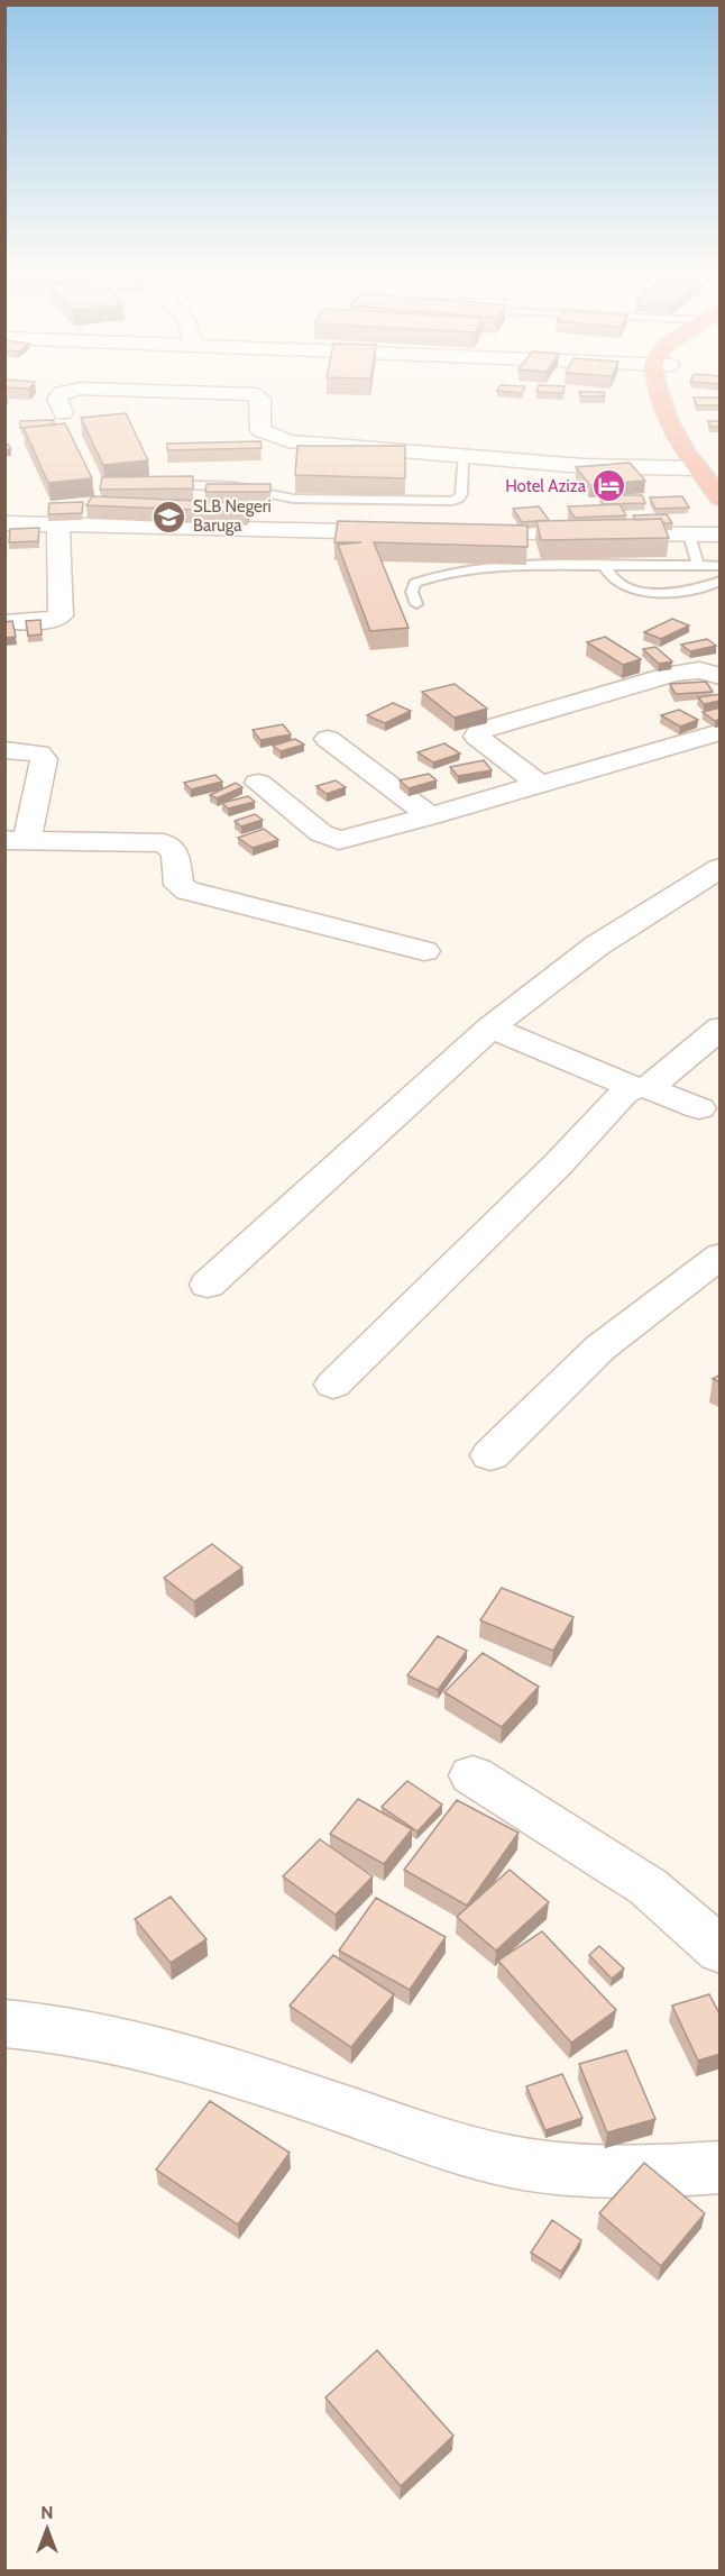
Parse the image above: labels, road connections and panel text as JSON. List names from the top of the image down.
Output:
{
  "places": {
    "hotel": ["Hotel Aziza"],
    "school or university": ["SLB Negeri Baruga"]
  },
  "north": "top"
}
